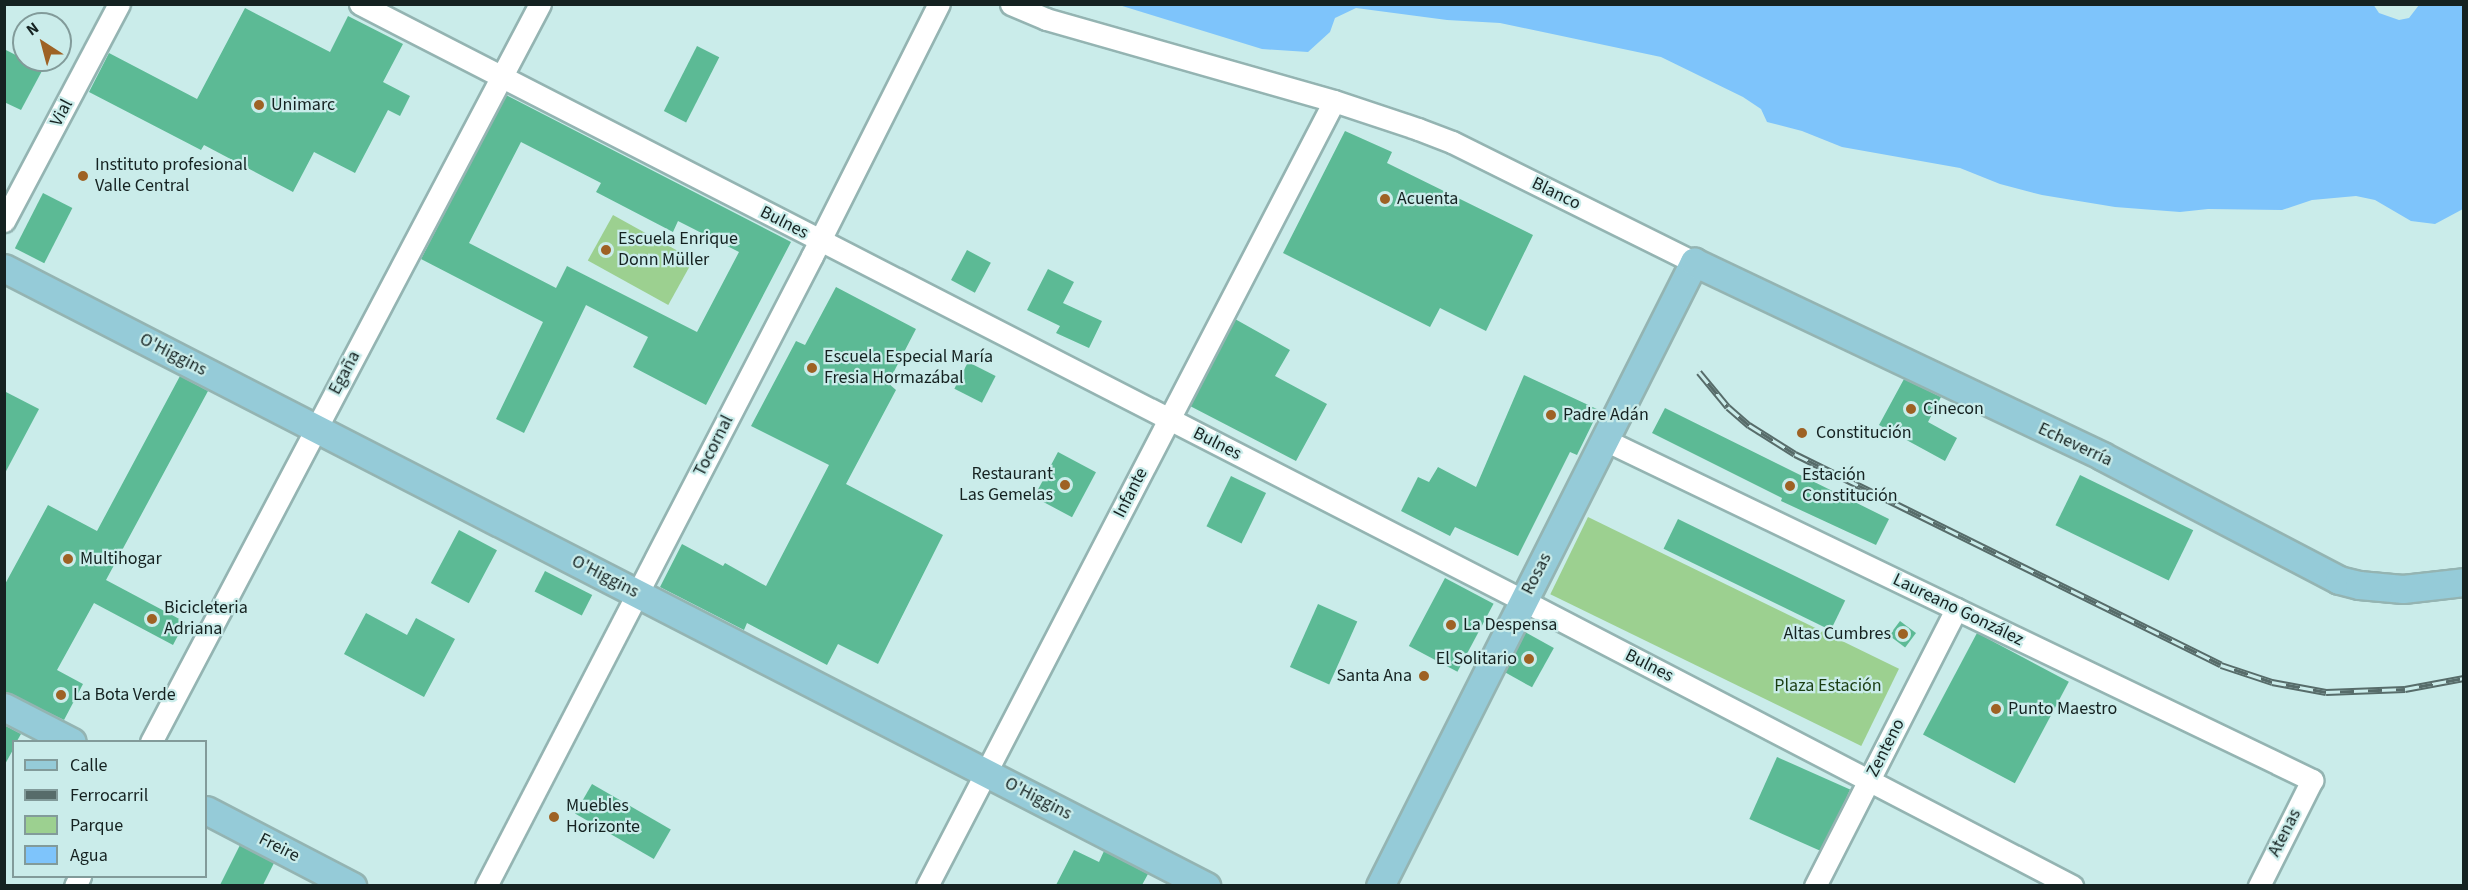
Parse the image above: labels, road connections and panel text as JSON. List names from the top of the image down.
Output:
{
  "streets": {
    "main road": [
      "O'Higgins",
      "Echeverría",
      "Rosas",
      "Freire"
    ],
    "street": [
      "Vial",
      "Blanco",
      "Bulnes",
      "Egaña",
      "Tocornal",
      "Infante",
      "Laureano González",
      "Zenteno",
      "Atenas"
    ]
  },
  "crossings": [
    ["Blanco", "Echeverría"],
    ["Blanco", "Infante"],
    ["Blanco", "Rosas"],
    ["Bulnes", "Egaña"],
    ["Bulnes", "Tocornal"],
    ["Bulnes", "Infante"],
    ["Bulnes", "Rosas"],
    ["Bulnes", "Zenteno"],
    ["O'Higgins", "Egaña"],
    ["O'Higgins", "Tocornal"],
    ["O'Higgins", "Infante"],
    ["Echeverría", "Rosas"],
    ["Rosas", "Laureano González"],
    ["Laureano González", "Zenteno"],
    ["Laureano González", "Atenas"]
  ],
  "parks": ["Plaza Estación"],
  "places": [
    "Unimarc",
    "Instituto profesional Valle Central",
    "Acuenta",
    "Escuela Enrique Donn Müller",
    "Escuela Especial María Fresia Hormazábal",
    "Cinecon",
    "Padre Adán",
    "Constitución",
    "Restaurant Las Gemelas",
    "Estación Constitución",
    "Multihogar",
    "Bicicleteria Adriana",
    "La Despensa",
    "Altas Cumbres",
    "El Solitario",
    "Santa Ana",
    "La Bota Verde",
    "Punto Maestro",
    "Muebles Horizonte"
  ],
  "legend": [
    "Calle",
    "Ferrocarril",
    "Parque",
    "Agua"
  ],
  "north": "top left"
}
